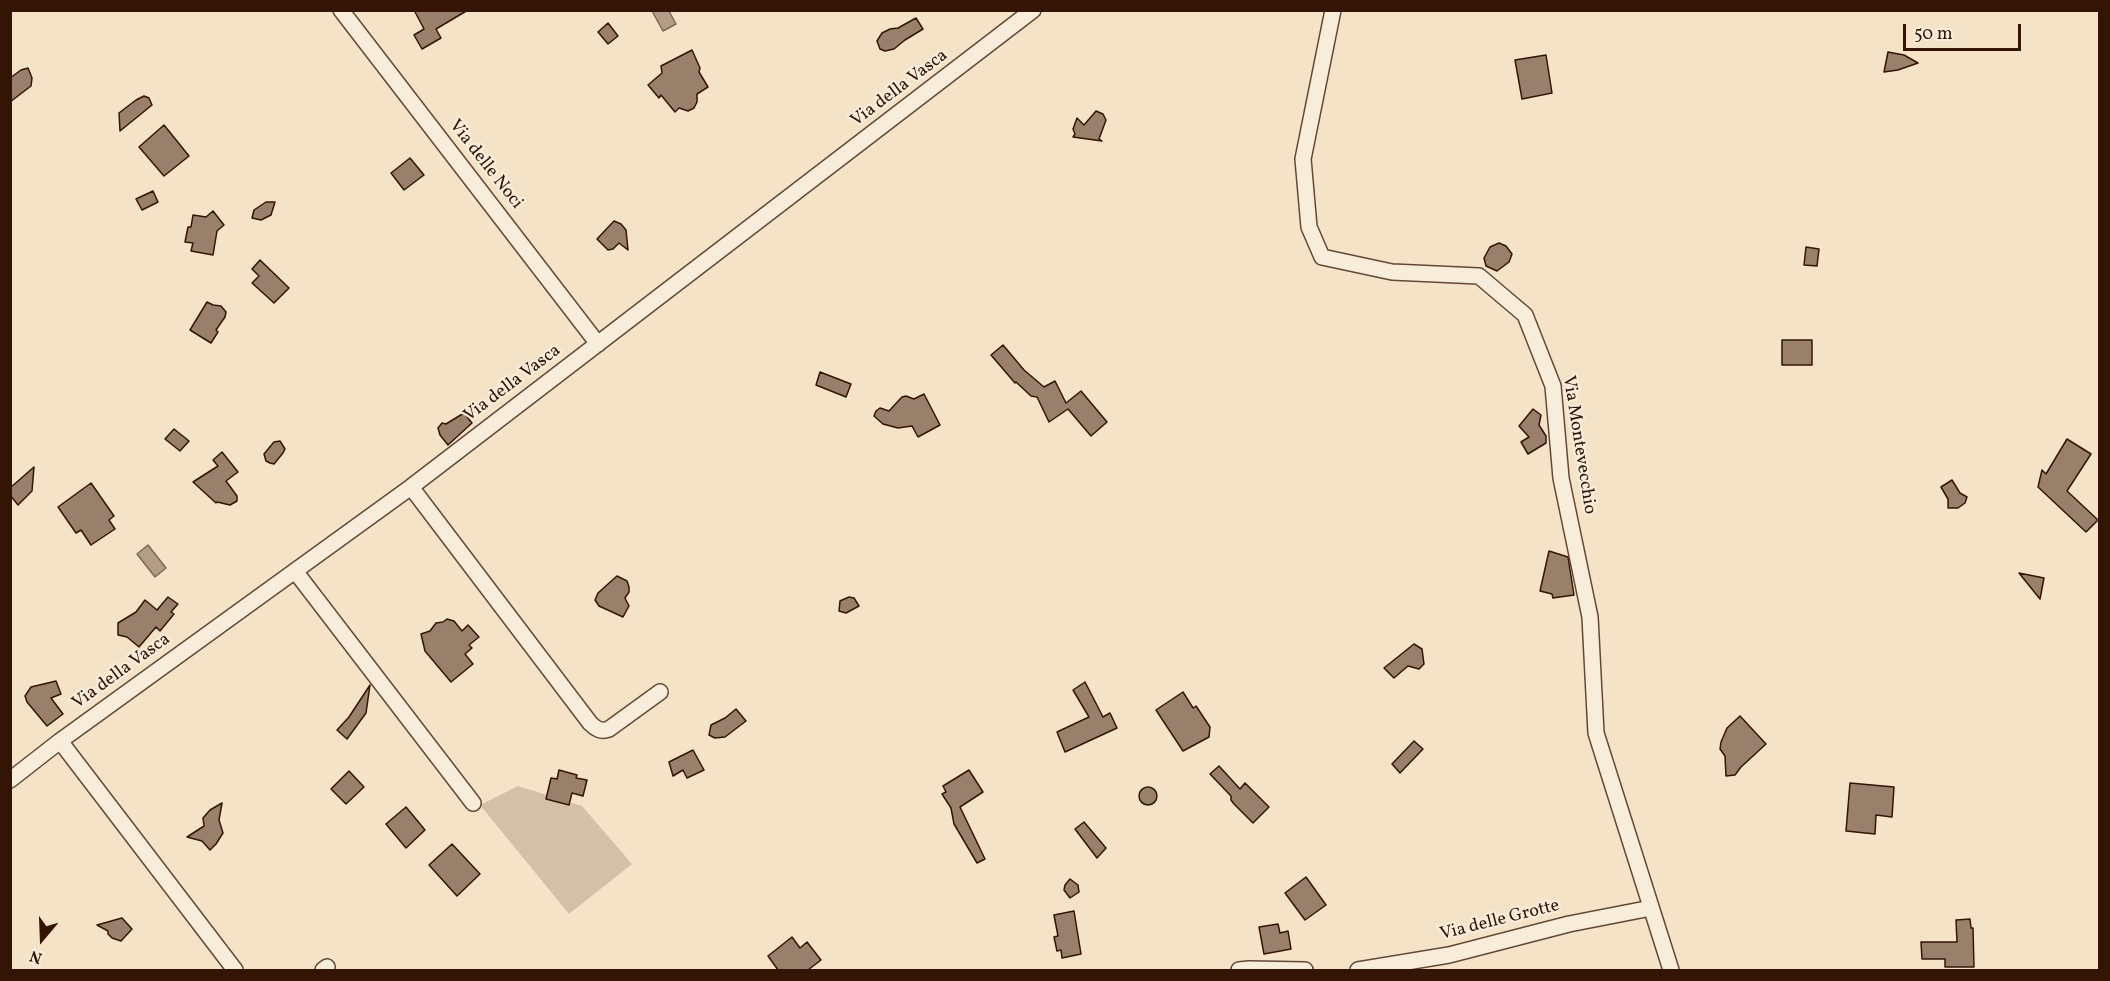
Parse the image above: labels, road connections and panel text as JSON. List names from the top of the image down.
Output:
{
  "streets": {
    "street": [
      "Via della Vasca",
      "Via delle Noci",
      "Via Montevecchio",
      "Via delle Grotte"
    ]
  },
  "crossings": [
    ["Via della Vasca", "Via delle Noci"],
    ["Via Montevecchio", "Via delle Grotte"]
  ],
  "scale_bar": "50 m",
  "north": "bottom"
}
